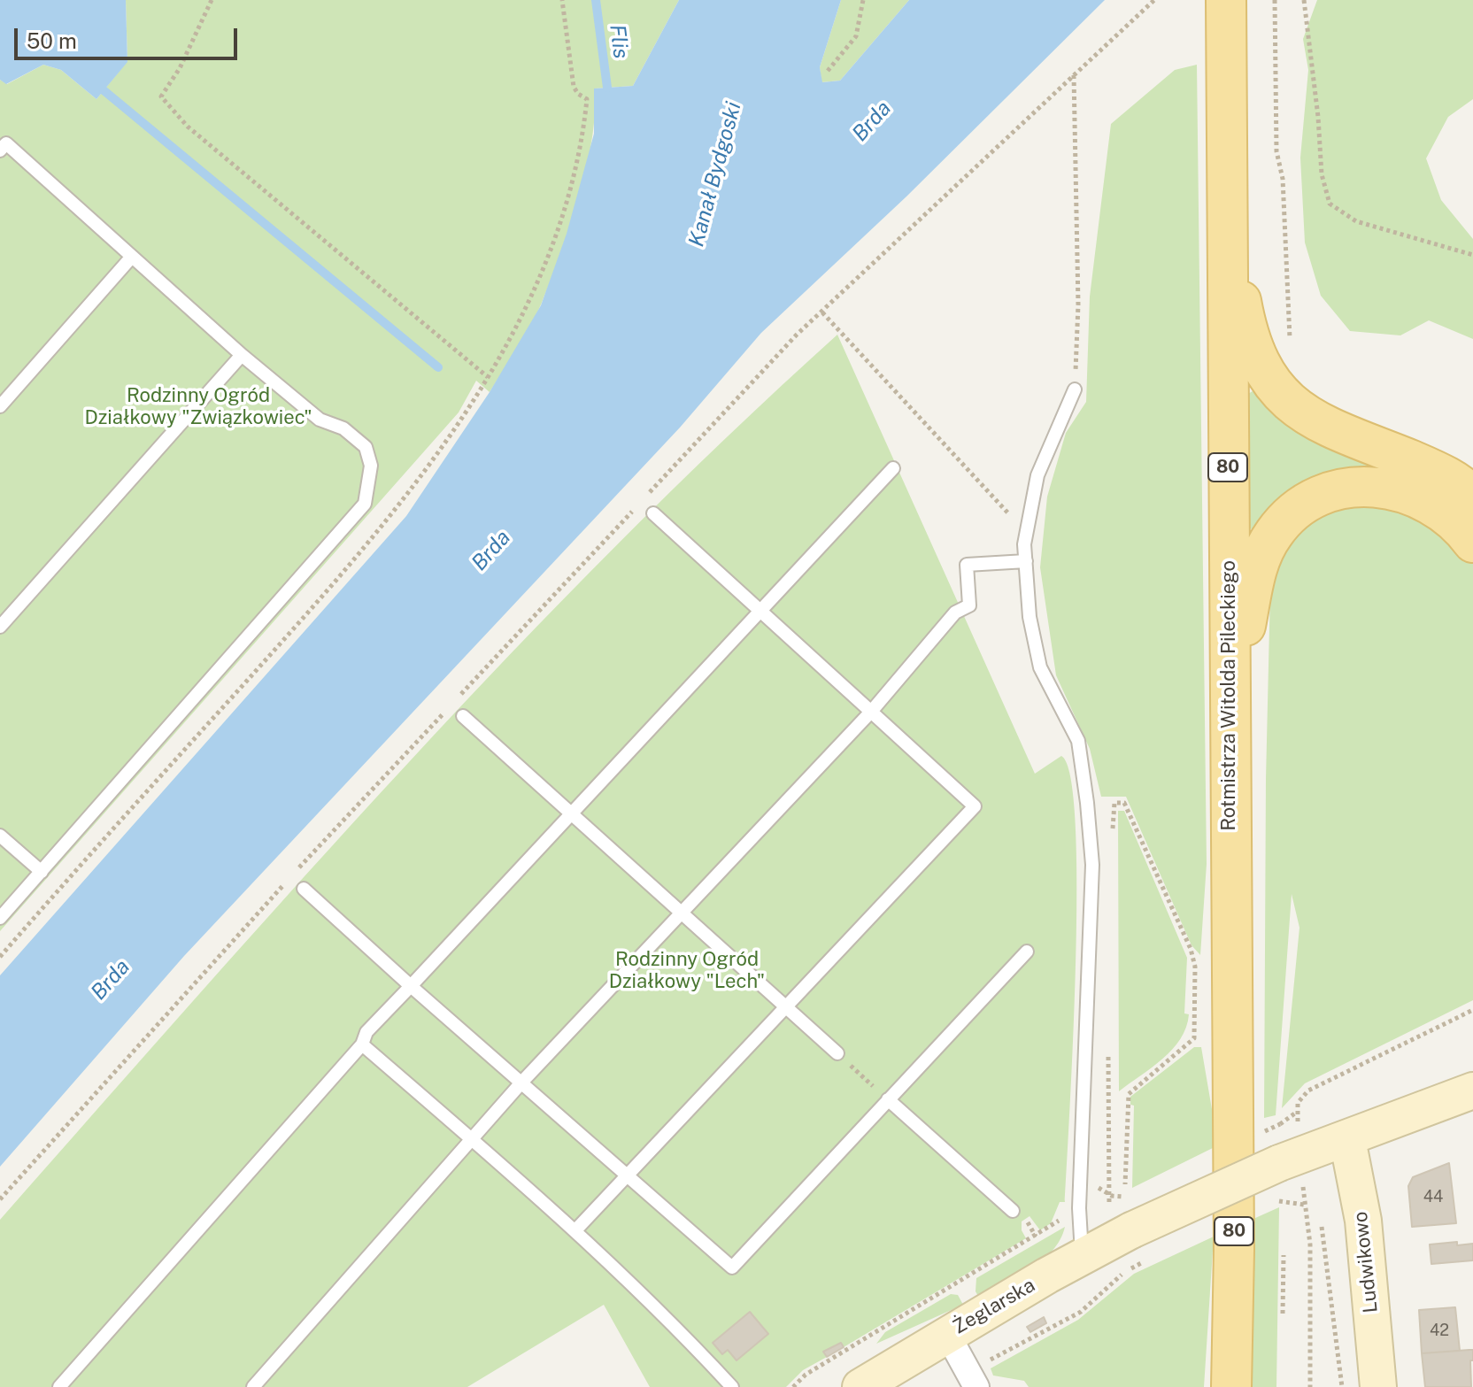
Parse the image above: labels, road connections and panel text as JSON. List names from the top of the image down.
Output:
{
  "streets": {
    "main road": ["80", "Rotmistrza Witolda Pileckiego"],
    "street": ["Ludwikowo", "Żeglarska"]
  },
  "crossings": [
    ["Ludwikowo", "Żeglarska"]
  ],
  "water": ["Flis", "Brda", "Kanał Bydgoski"],
  "parks": ["Rodzinny Ogród Działkowy \"Związkowiec\"", "Rodzinny Ogród Działkowy \"Lech\""],
  "house_numbers": ["44", "42"],
  "scale_bar": "50 m"
}
